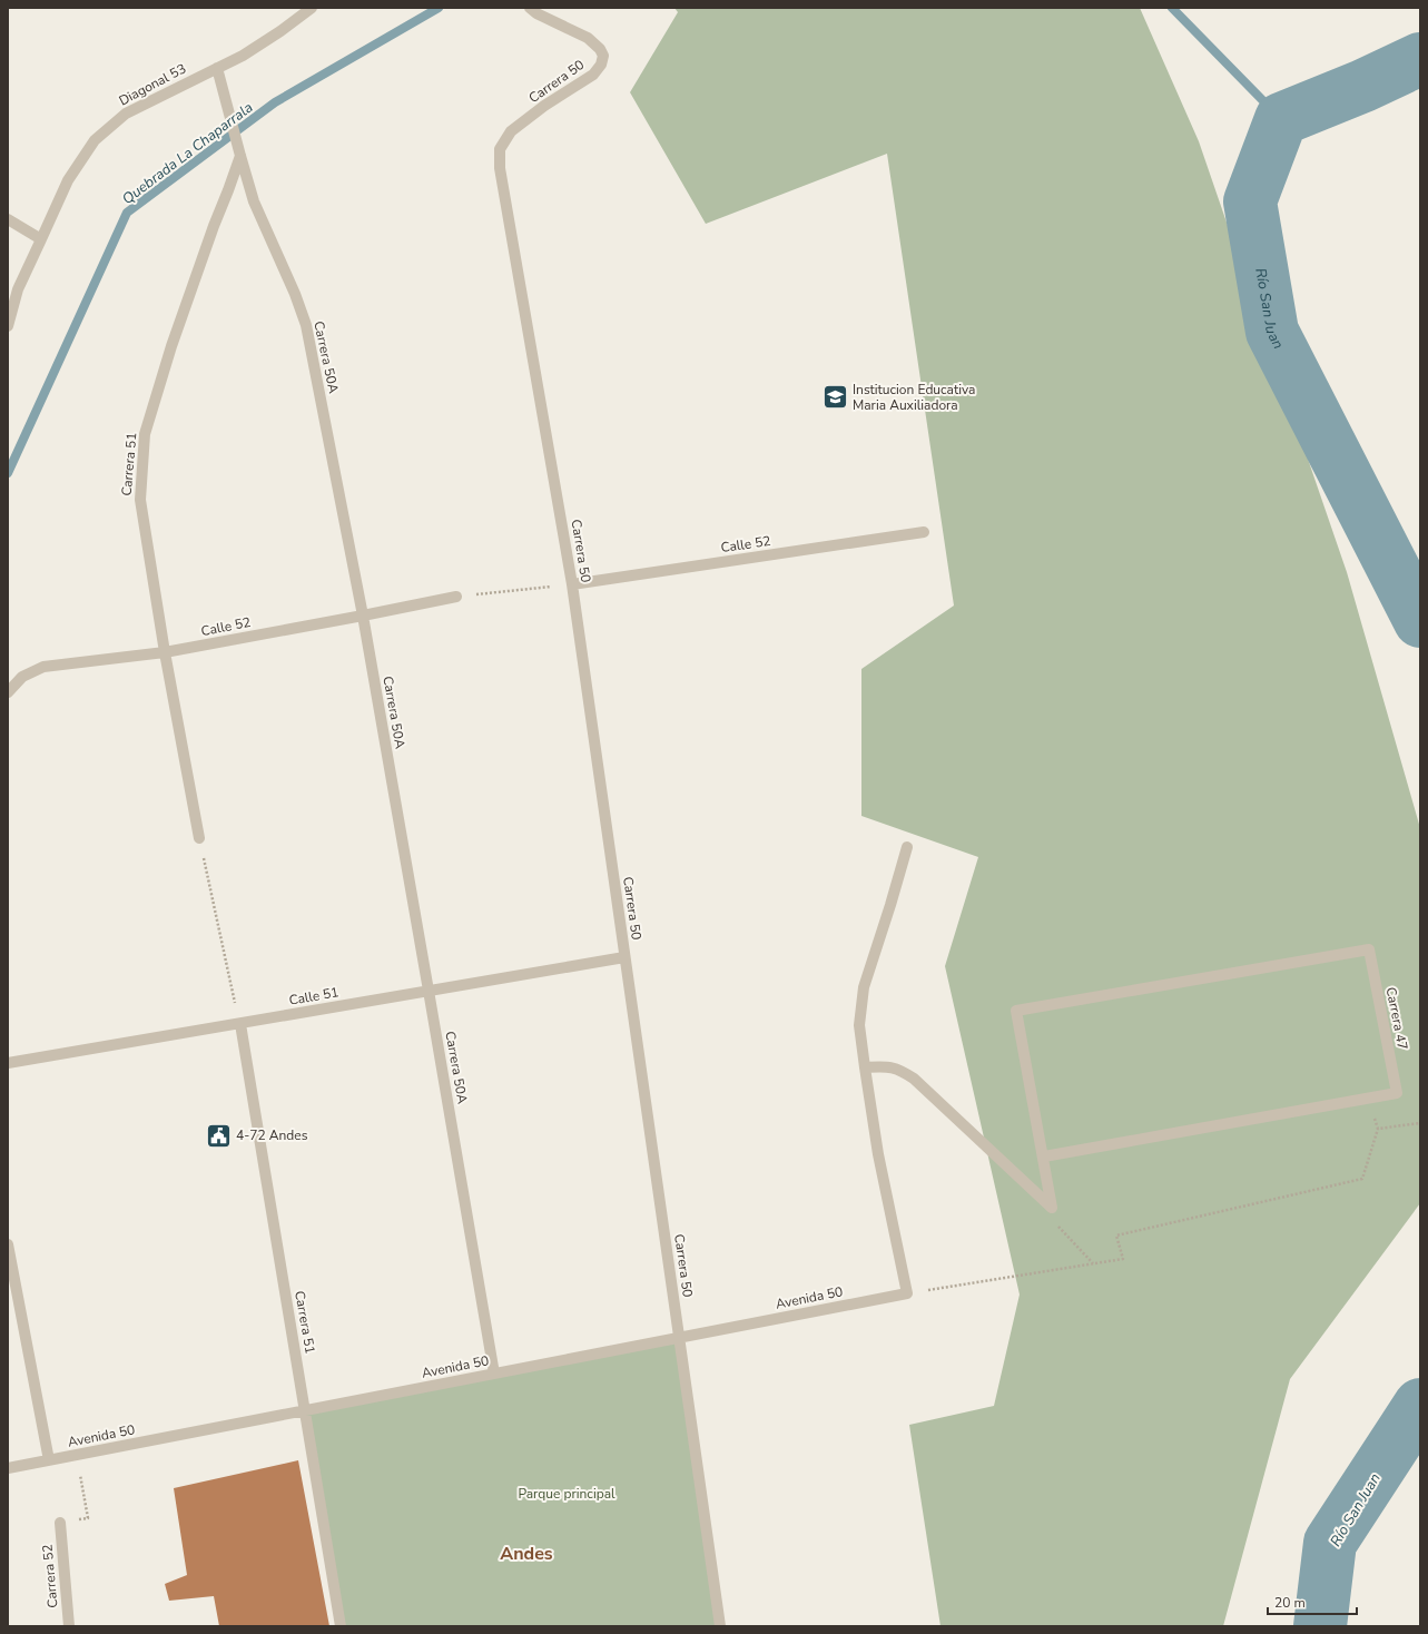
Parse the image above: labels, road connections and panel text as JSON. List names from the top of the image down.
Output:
{
  "streets": {
    "street": [
      "Carrera 50",
      "Diagonal 53",
      "Carrera 50A",
      "Carrera 51",
      "Calle 52",
      "Calle 51",
      "Carrera 47",
      "Avenida 50",
      "Carrera 52"
    ]
  },
  "crossings": [
    ["Carrera 50", "Calle 52"],
    ["Carrera 50", "Calle 51"],
    ["Carrera 50", "Avenida 50"],
    ["Diagonal 53", "Carrera 50A"],
    ["Carrera 50A", "Carrera 51"],
    ["Carrera 50A", "Calle 52"],
    ["Carrera 50A", "Calle 51"],
    ["Carrera 50A", "Avenida 50"],
    ["Carrera 51", "Calle 52"],
    ["Carrera 51", "Calle 51"],
    ["Carrera 51", "Avenida 50"]
  ],
  "districts": ["Andes"],
  "water": ["Quebrada La Chaparrala", "Río San Juan"],
  "parks": ["Parque principal"],
  "places": {
    "school or university": ["Institucion Educativa Maria Auxiliadora"],
    "public building": ["4-72 Andes"]
  },
  "scale_bar": "20 m"
}
